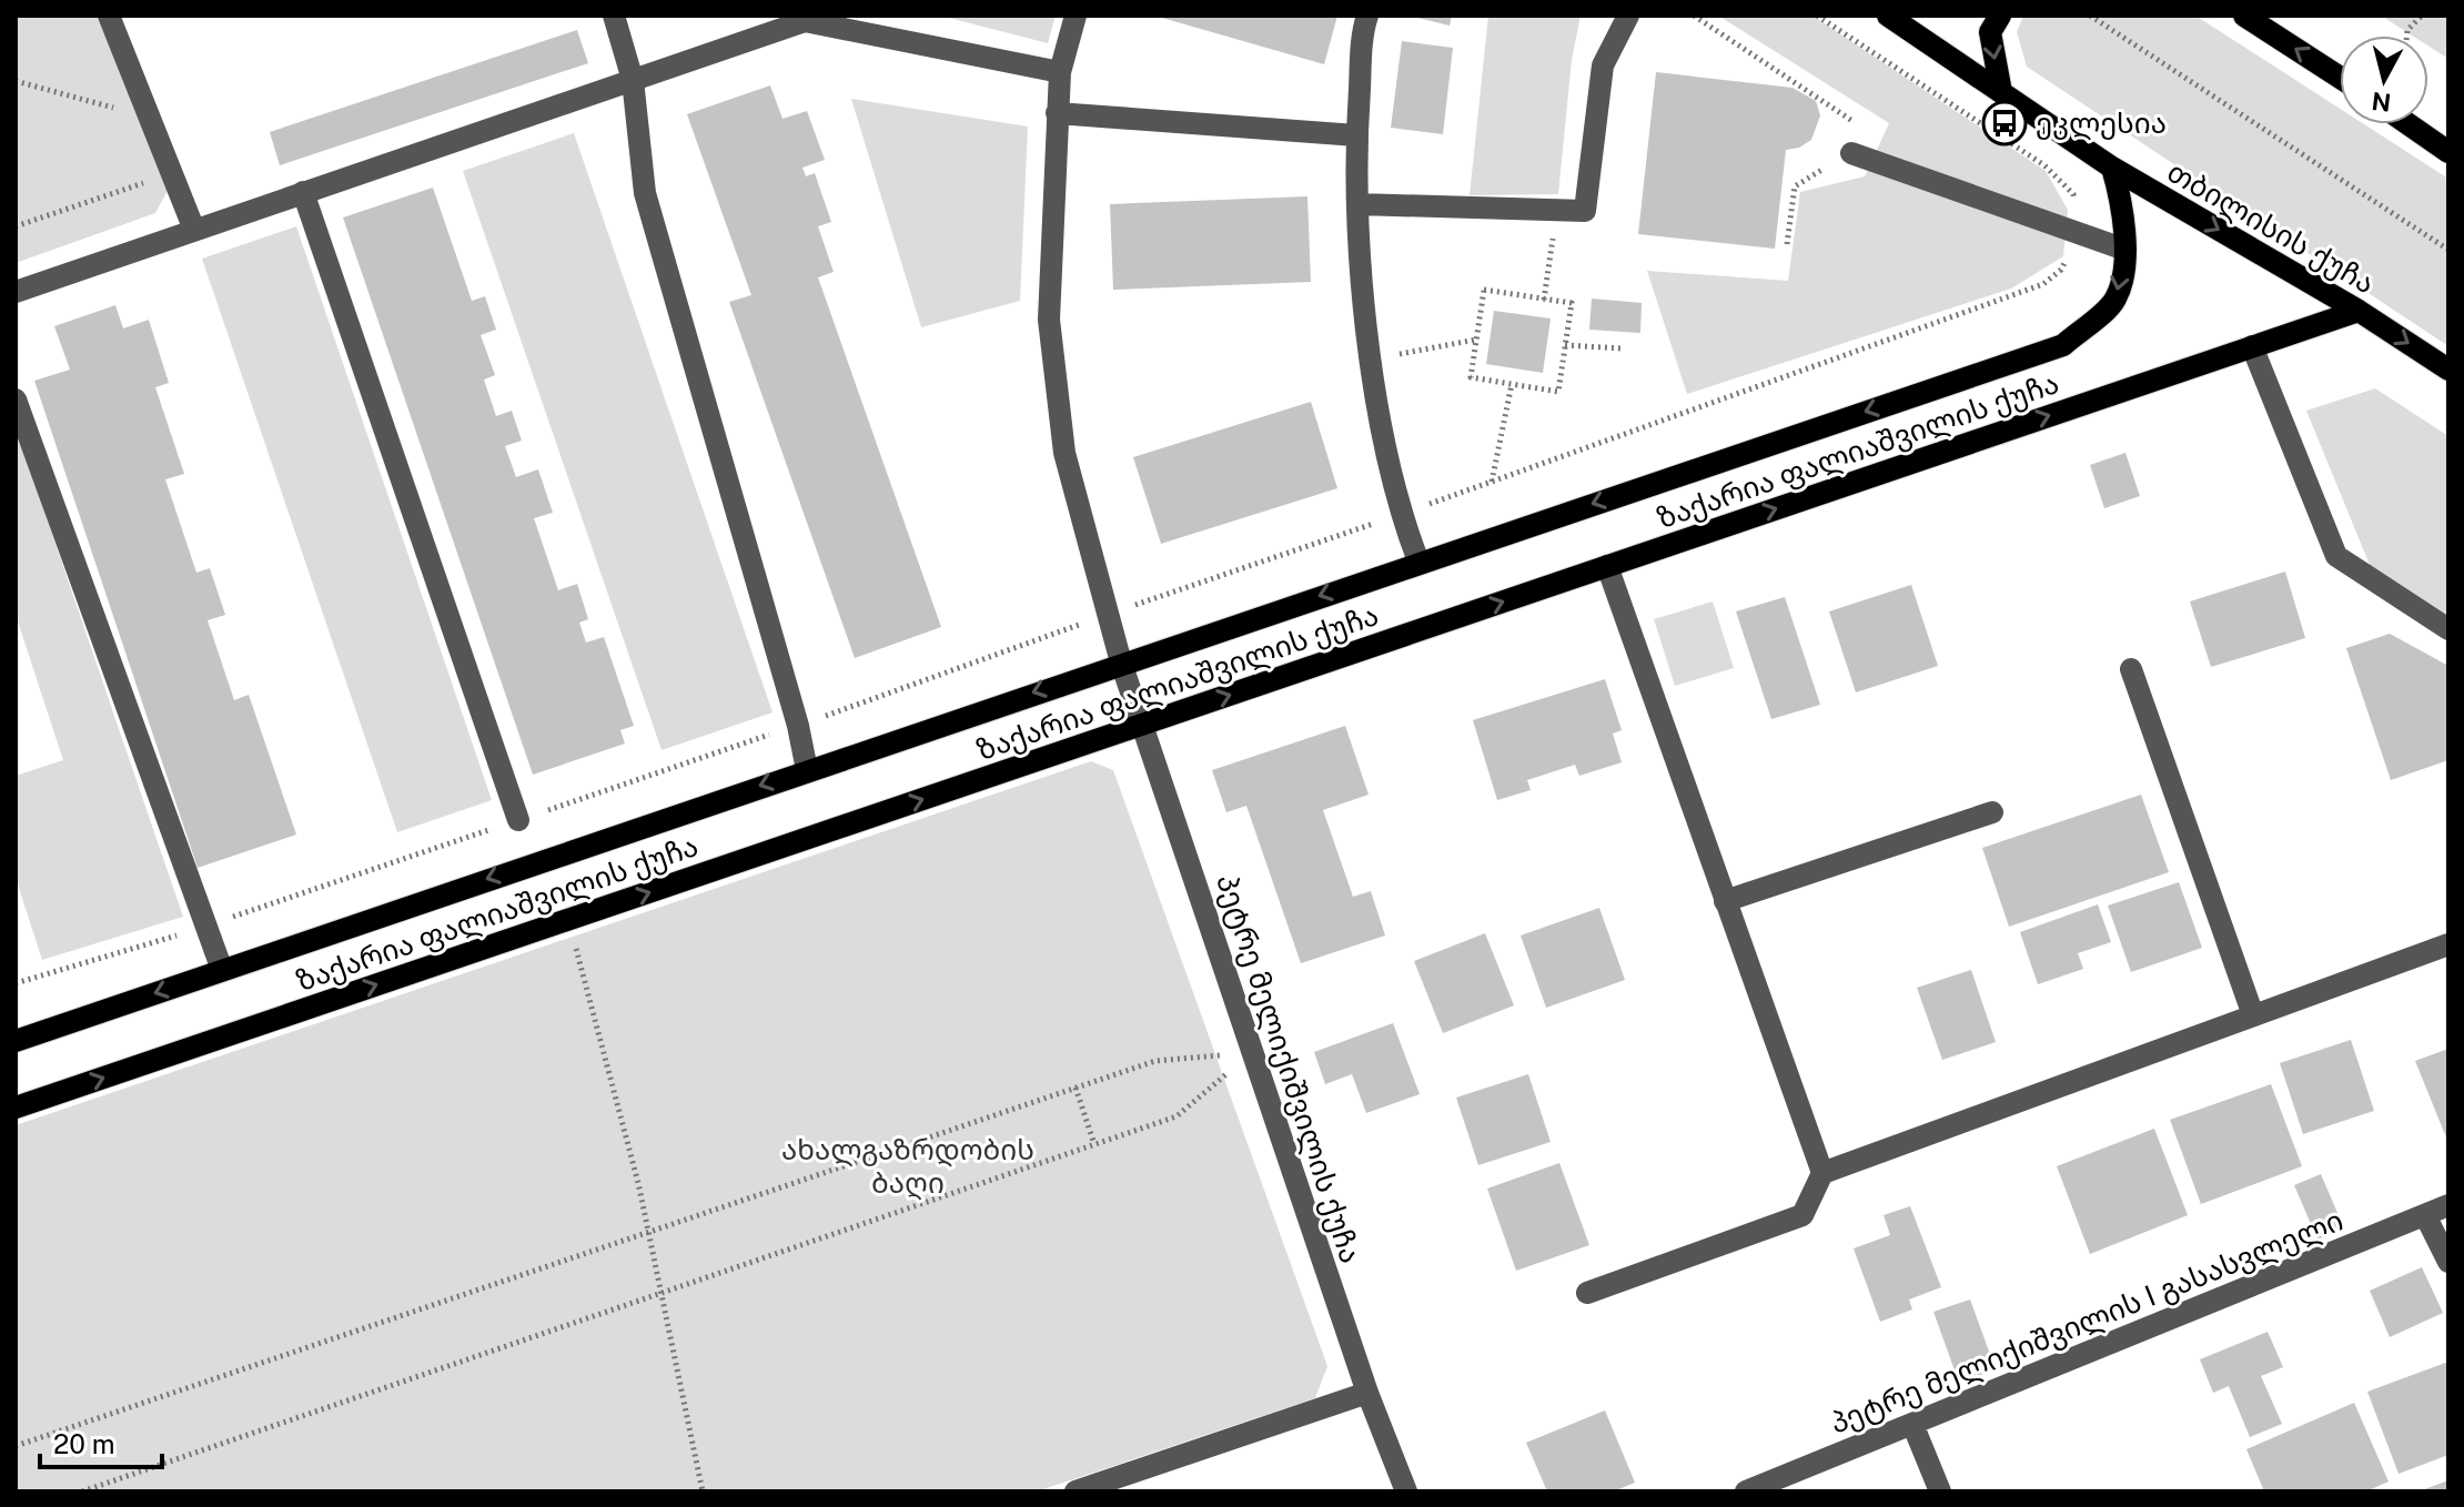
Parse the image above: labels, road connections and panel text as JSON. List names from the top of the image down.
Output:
{
  "streets": {
    "main road": ["თბილისის ქუჩა", "ზაქარია ფალიაშვილის ქუჩა"],
    "street": ["პეტრე მელიქიშვილის ქუჩა", "პეტრე მელიქიშვილის I გასასვლელი"]
  },
  "crossings": [
    ["თბილისის ქუჩა", "ზაქარია ფალიაშვილის ქუჩა"],
    ["ზაქარია ფალიაშვილის ქუჩა", "პეტრე მელიქიშვილის ქუჩა"]
  ],
  "parks": ["ახალგაზრდობის ბაღი"],
  "places": {
    "bus stop": ["ეკლესია"]
  },
  "scale_bar": "20 m",
  "north": "bottom"
}
